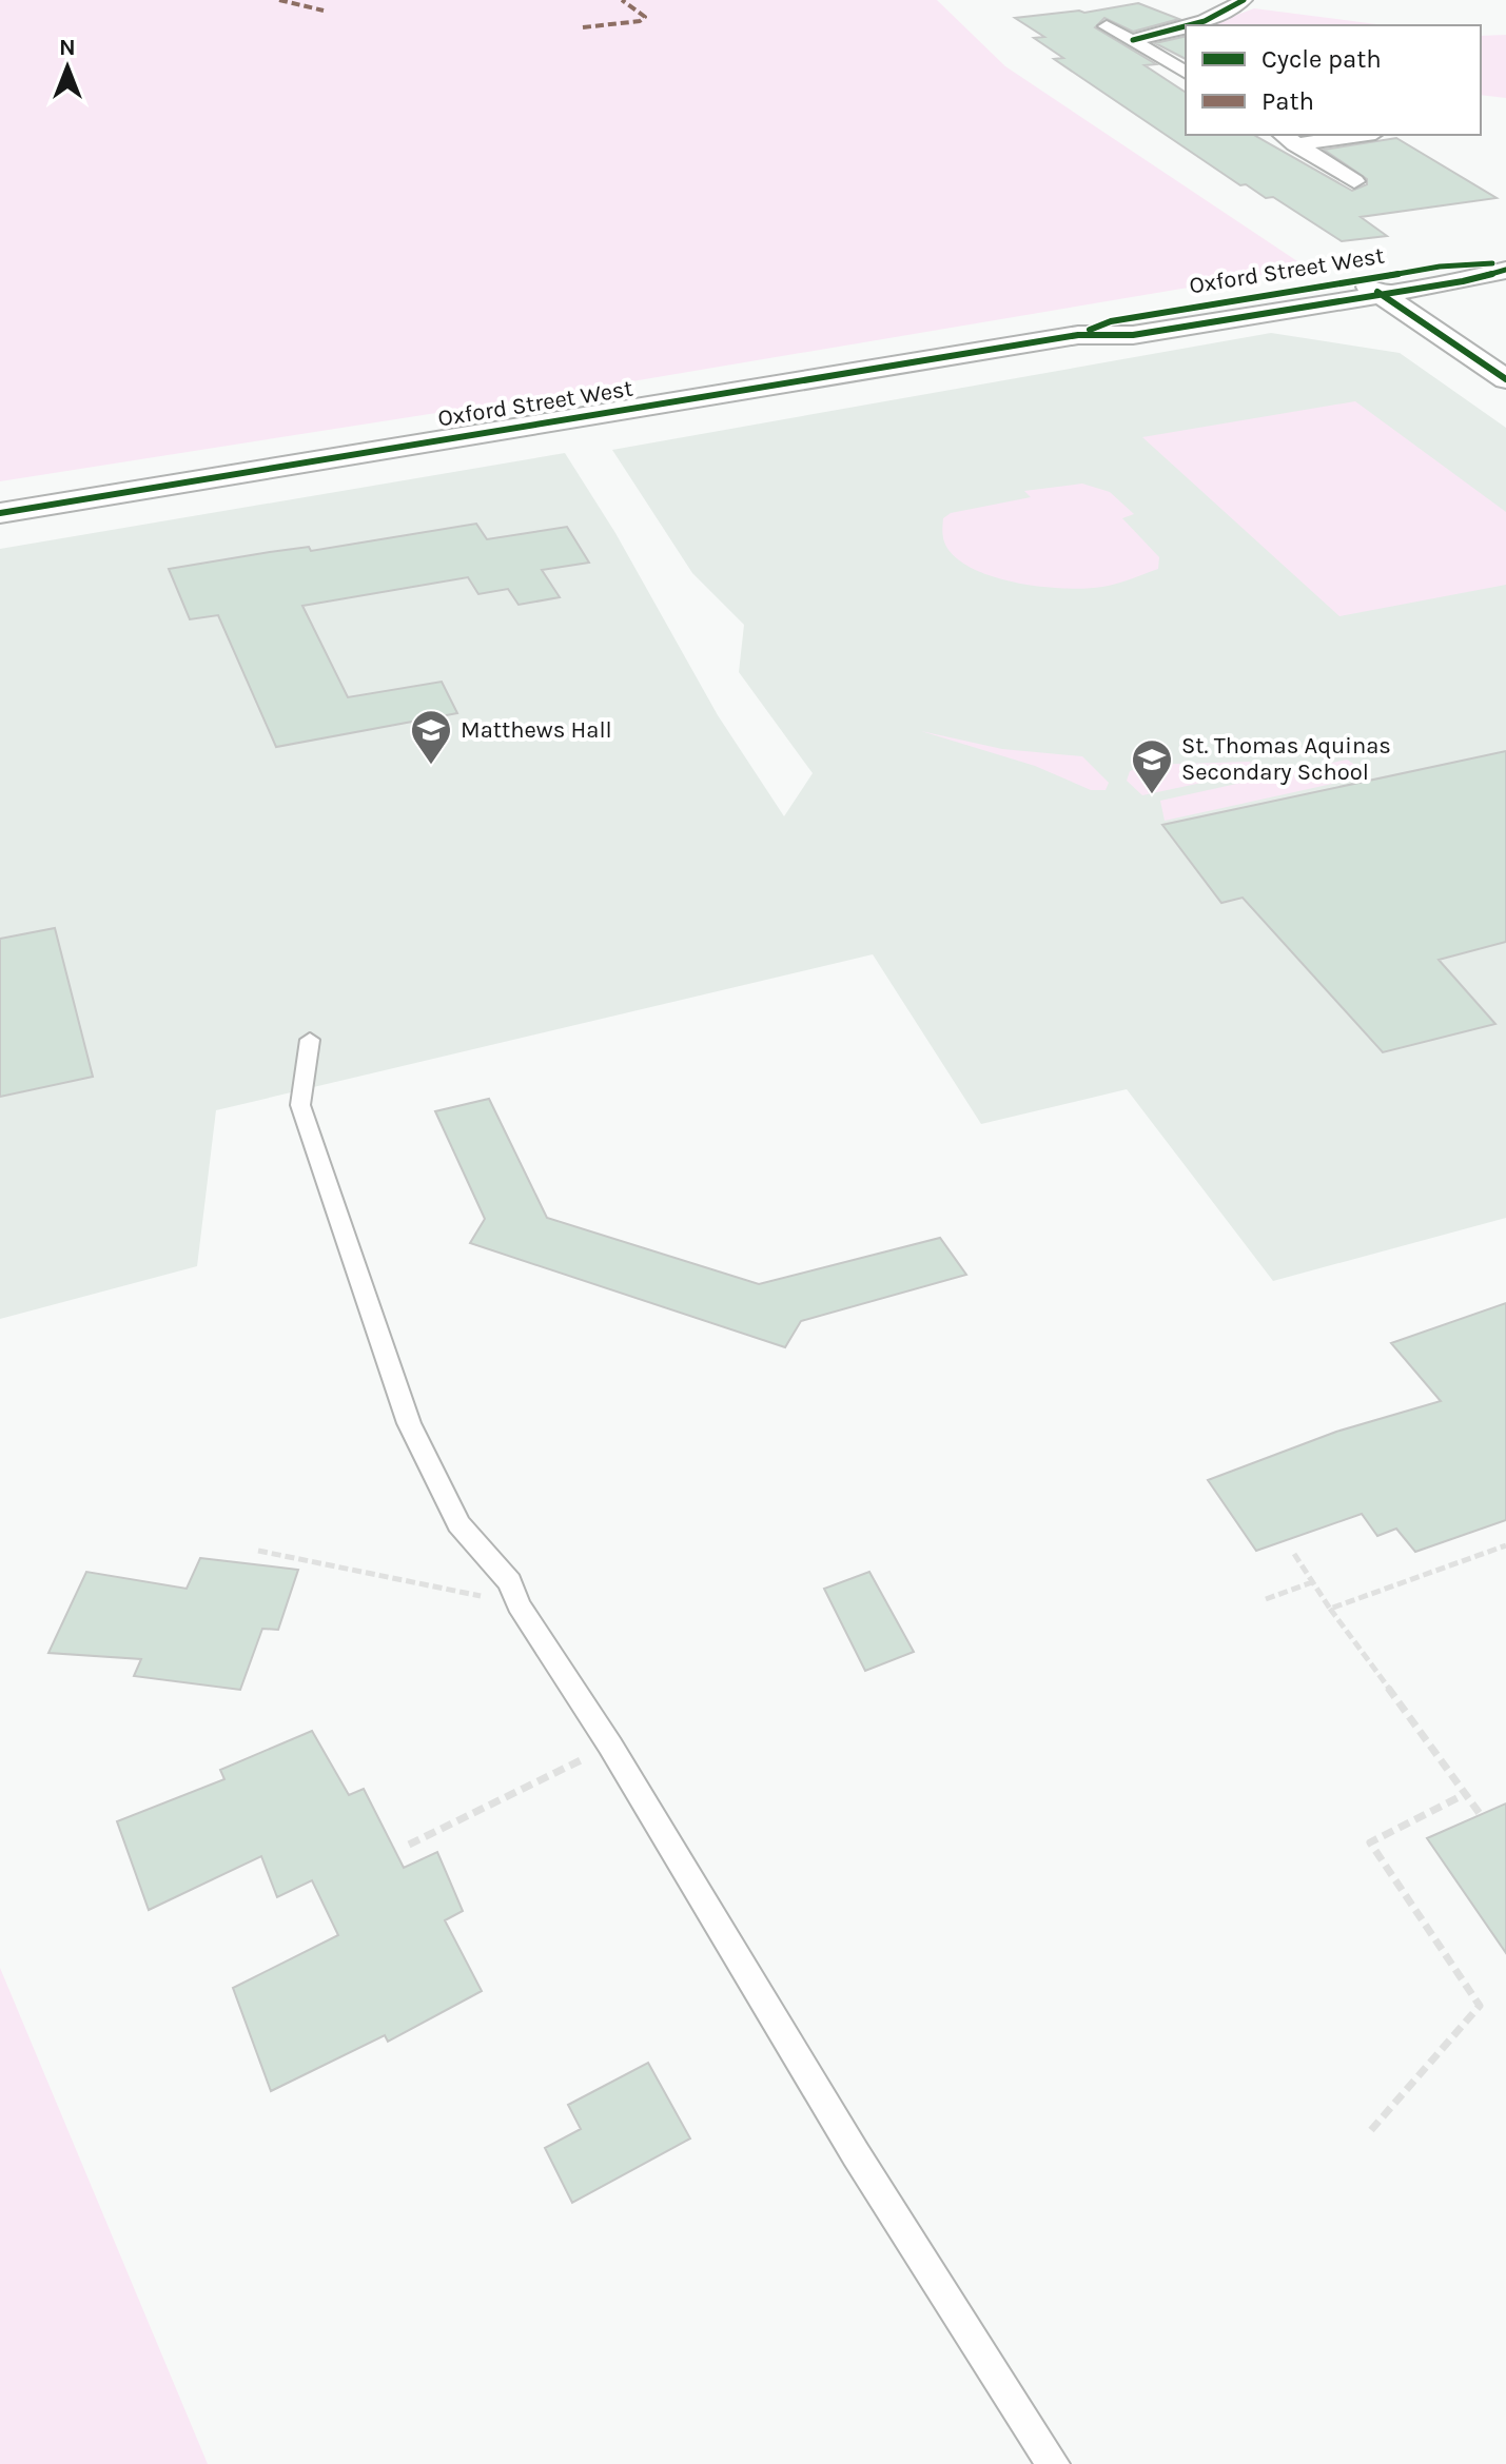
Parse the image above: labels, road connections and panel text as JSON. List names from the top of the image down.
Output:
{
  "streets": {
    "main road": ["Oxford Street West"]
  },
  "places": {
    "school or university": ["Matthews Hall", "St. Thomas Aquinas Secondary School"]
  },
  "legend": ["Cycle path", "Path"],
  "north": "top"
}
